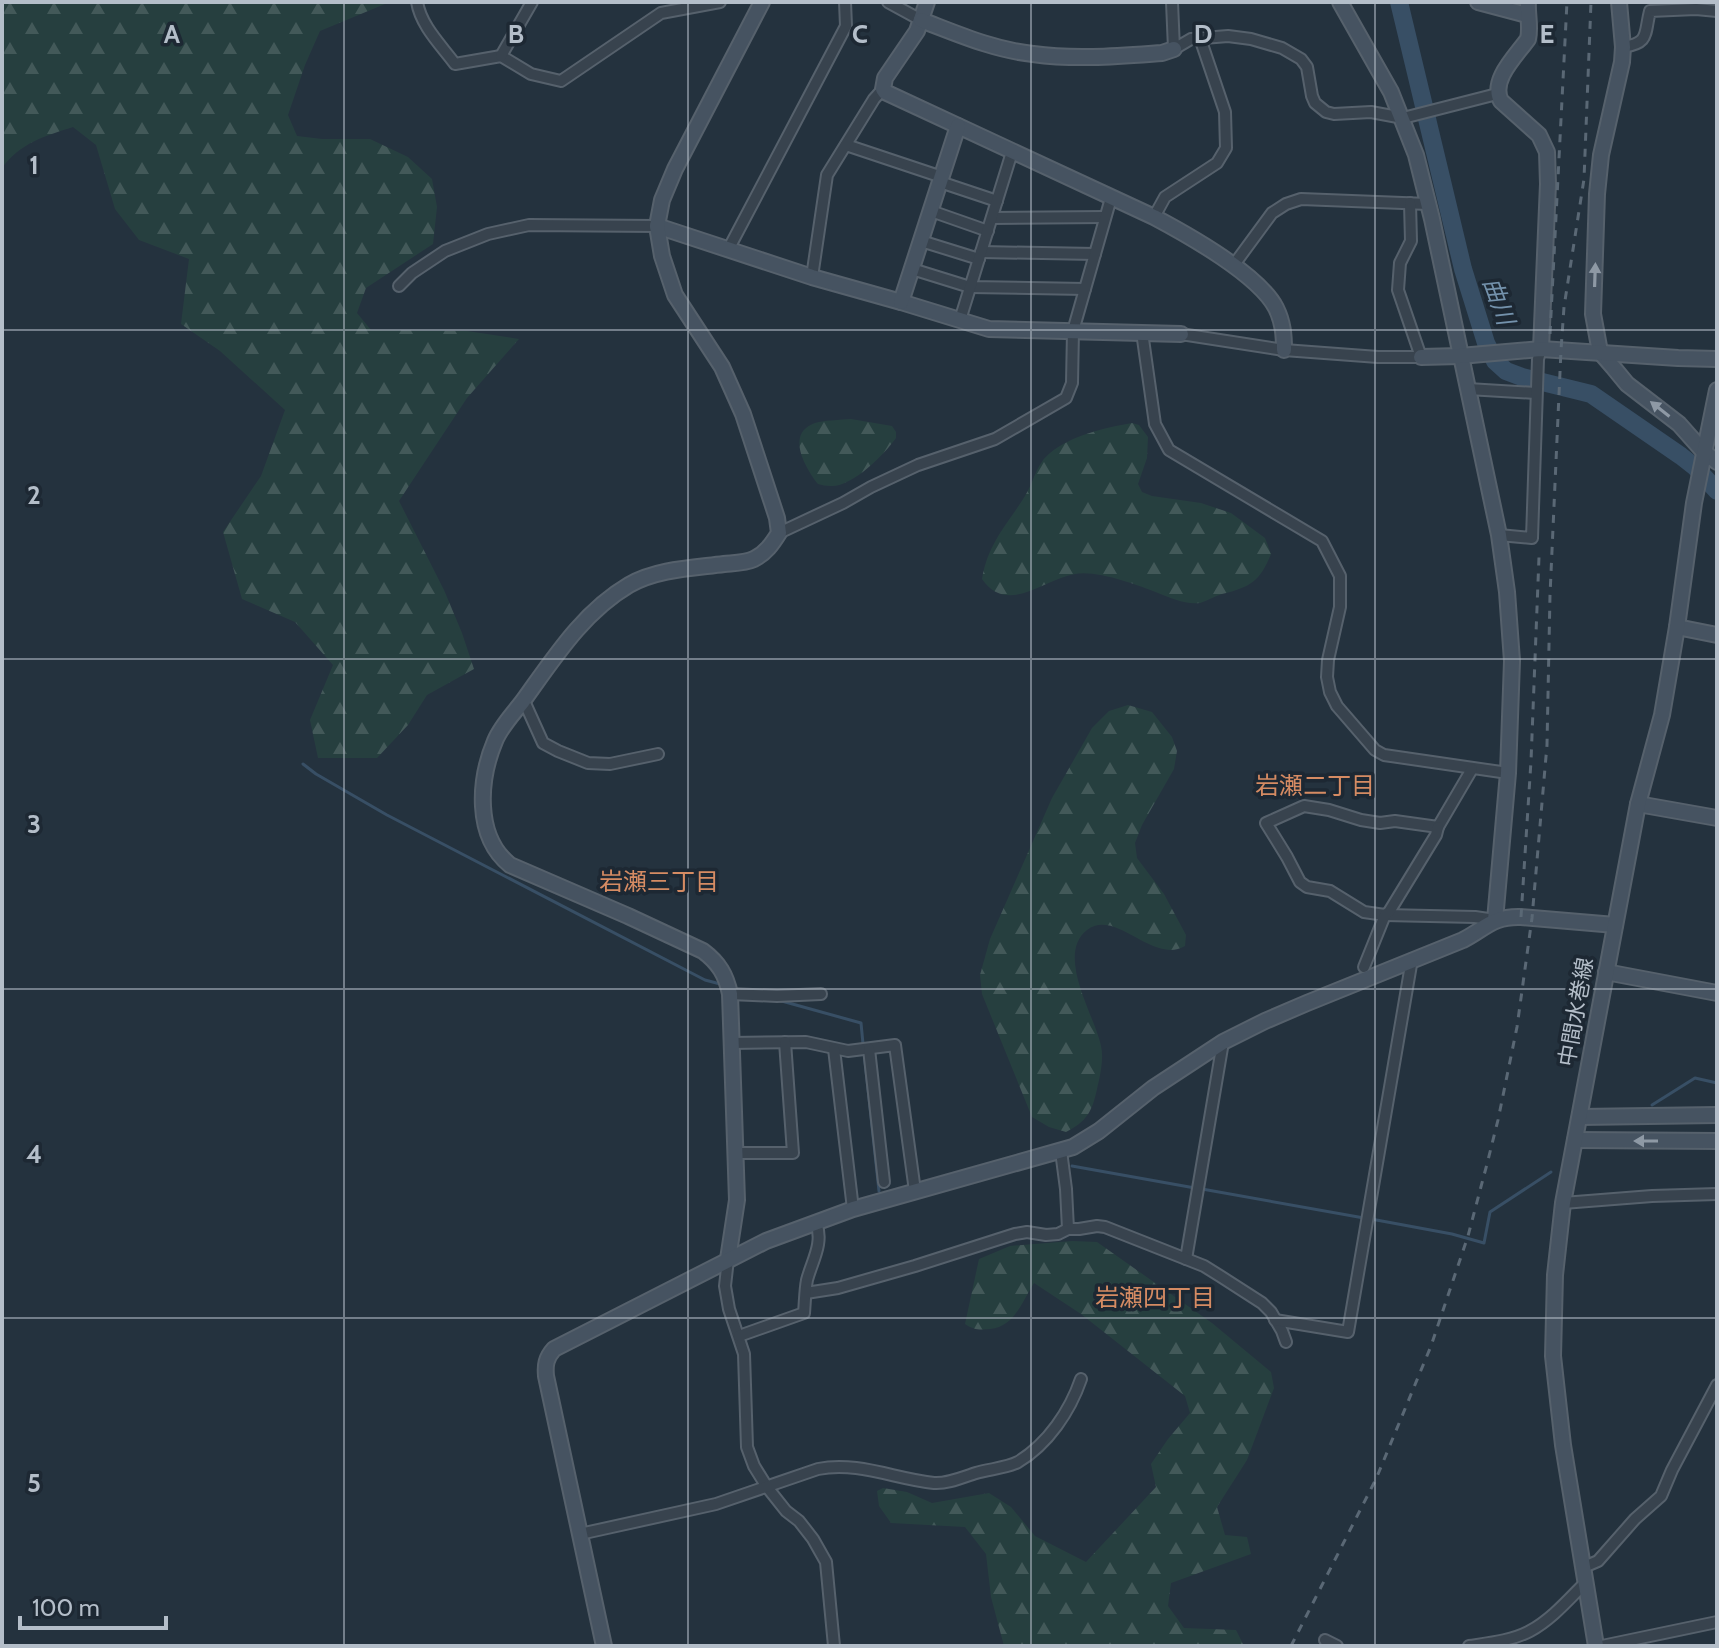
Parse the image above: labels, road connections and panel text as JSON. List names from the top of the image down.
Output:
{
  "streets": {
    "street": ["中間水巻線"]
  },
  "districts": ["岩瀬二丁目", "岩瀬三丁目", "岩瀬四丁目"],
  "water": ["曲川"],
  "scale_bar": "100 m",
  "grid": {
    "columns": [
      "A",
      "B",
      "C",
      "D",
      "E"
    ],
    "rows": [
      "1",
      "2",
      "3",
      "4",
      "5"
    ]
  }
}
